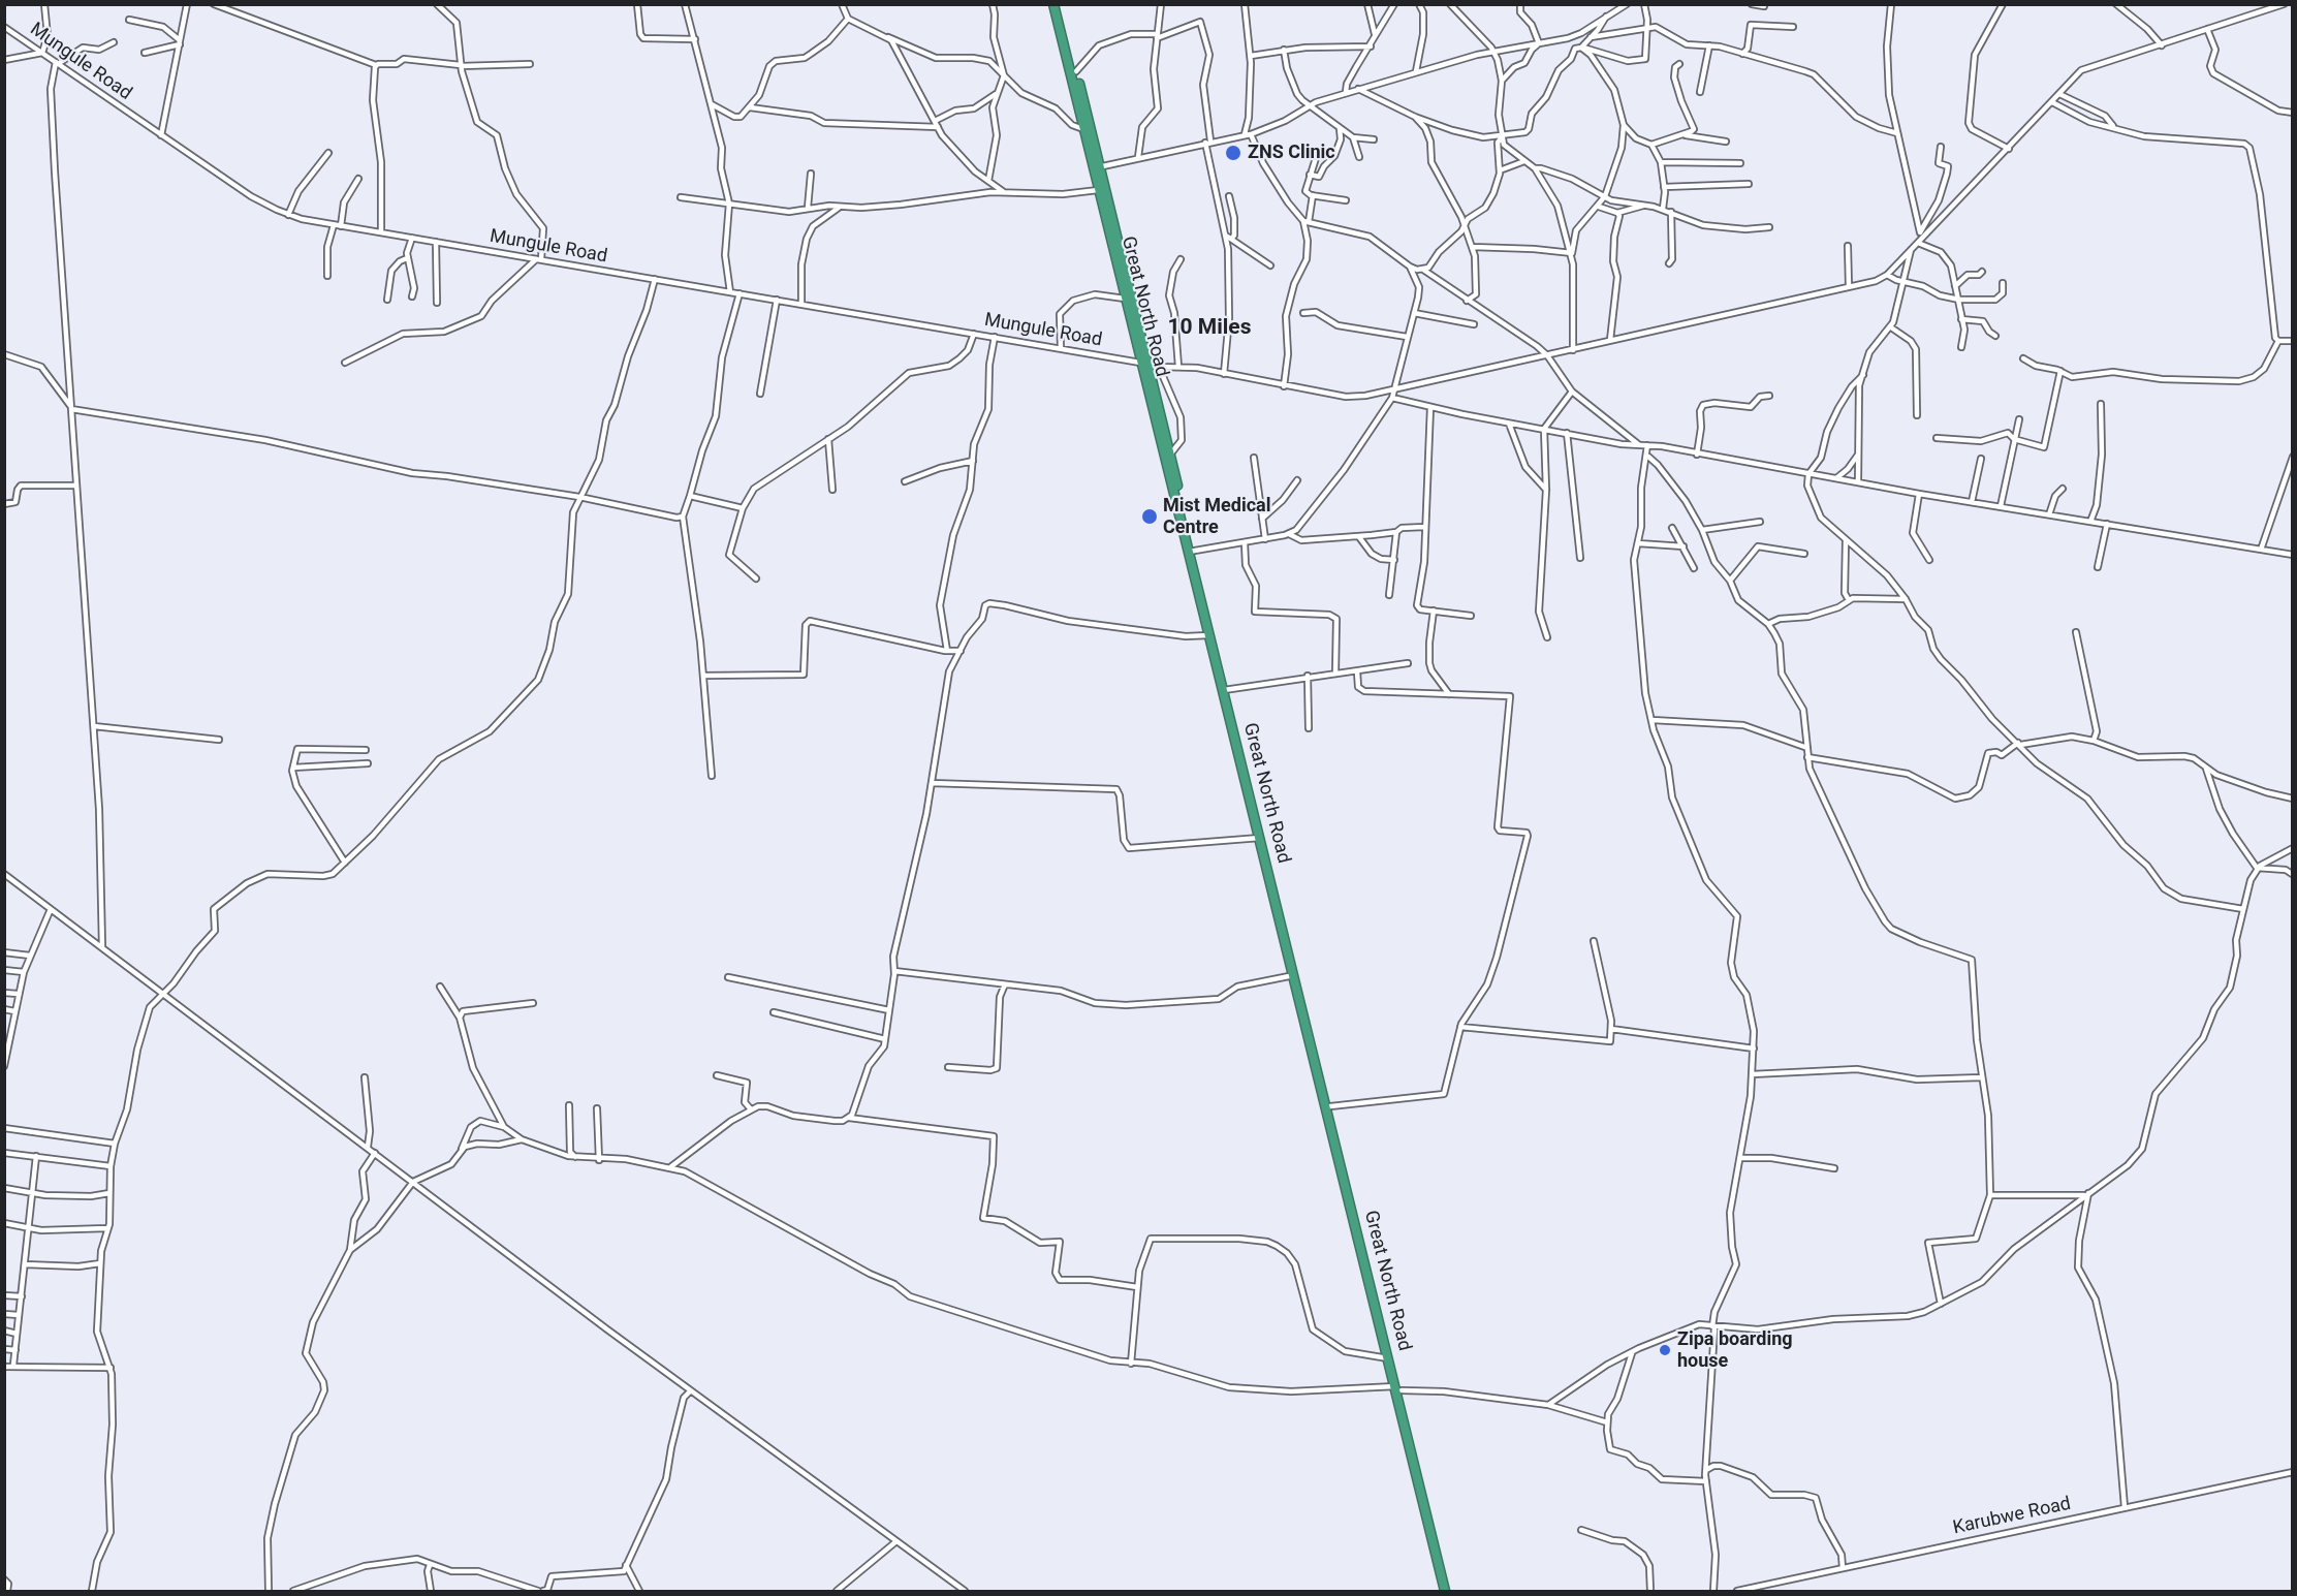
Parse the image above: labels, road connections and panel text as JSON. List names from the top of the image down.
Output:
{
  "streets": {
    "highway": ["Great North Road"],
    "street": ["Mungule Road", "Karubwe Road"]
  },
  "crossings": [
    ["Mungule Road", "Great North Road"]
  ],
  "districts": ["10 Miles"],
  "places": ["ZNS Clinic", "Mist Medical Centre", "Zipa boarding house"]
}
